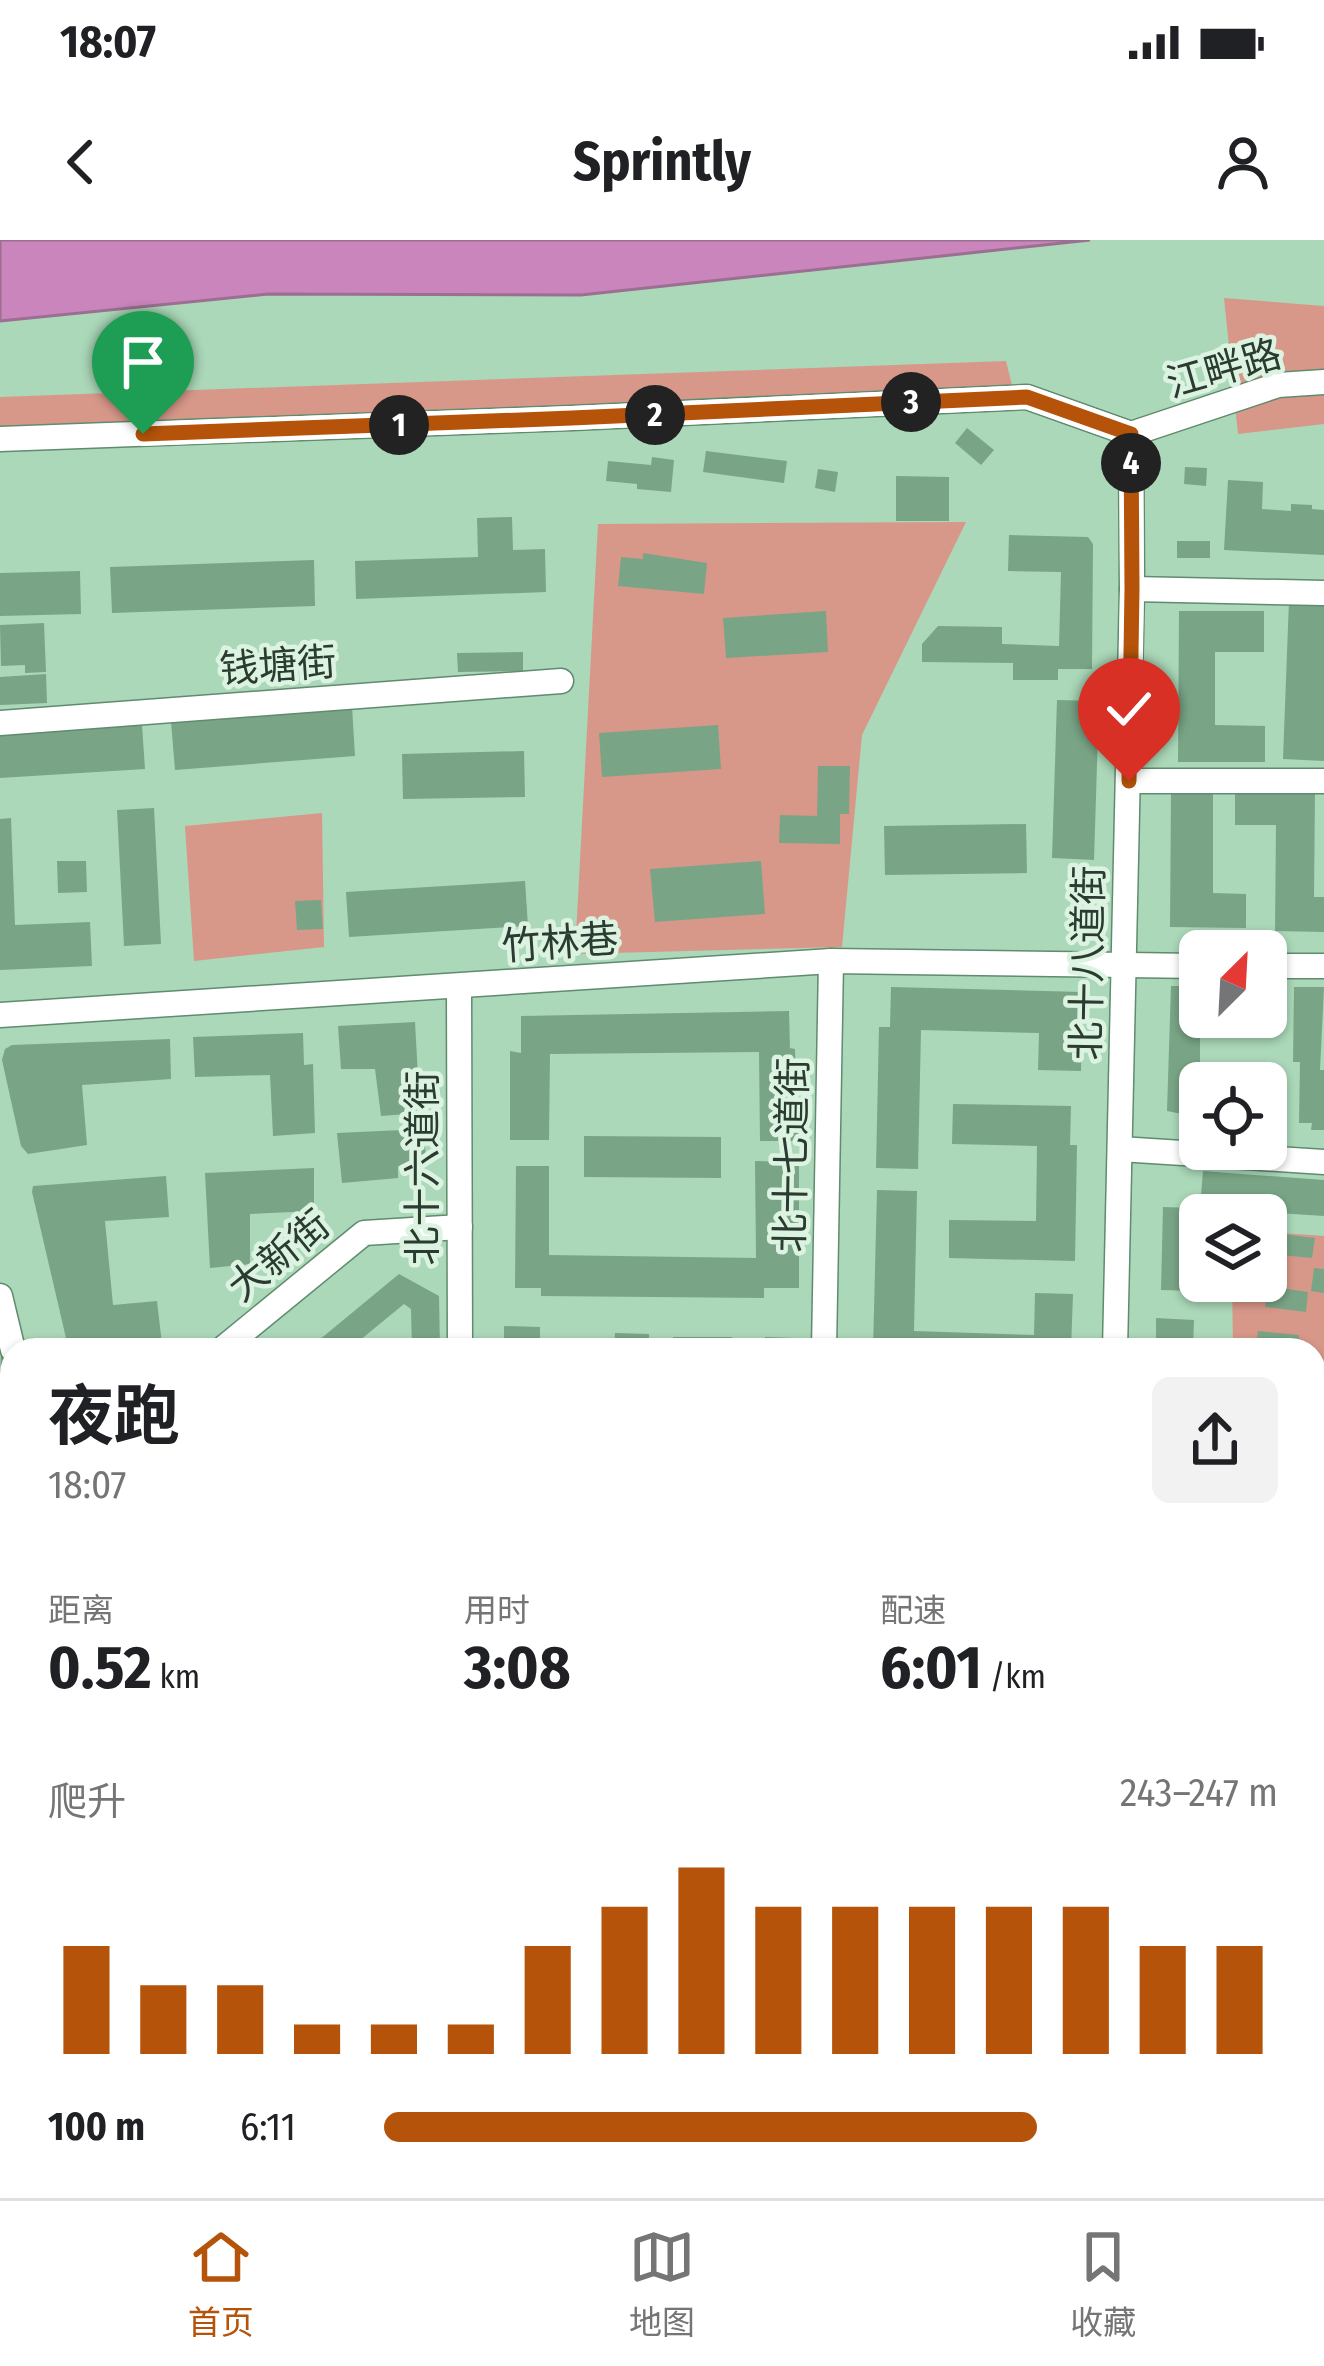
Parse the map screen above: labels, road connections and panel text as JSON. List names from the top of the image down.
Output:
{
  "streets": {
    "street": [
      "江畔路",
      "钱塘街",
      "竹林巷",
      "北十八道街",
      "北十七道街",
      "北十六道街",
      "大新街"
    ]
  },
  "crossings": [
    ["江畔路", "北十八道街"],
    ["竹林巷", "北十八道街"],
    ["竹林巷", "北十七道街"],
    ["竹林巷", "北十六道街"],
    ["北十六道街", "大新街"]
  ],
  "north": "top right",
  "page": {
    "status": "18:07",
    "header": "Sprintly",
    "pins": [
      "3",
      "2",
      "1",
      "4"
    ],
    "heading": ["夜跑", "18:07"],
    "stats": [
      ["距离", "0.52 km"],
      ["用时", "3:08"],
      ["配速", "6:01 /km"]
    ],
    "chart": ["爬升", "243–247 m"],
    "list": [
      {
        "name": "100 m",
        "note": "6:11"
      }
    ],
    "tabs": ["首页", "地图", "收藏"]
  }
}
